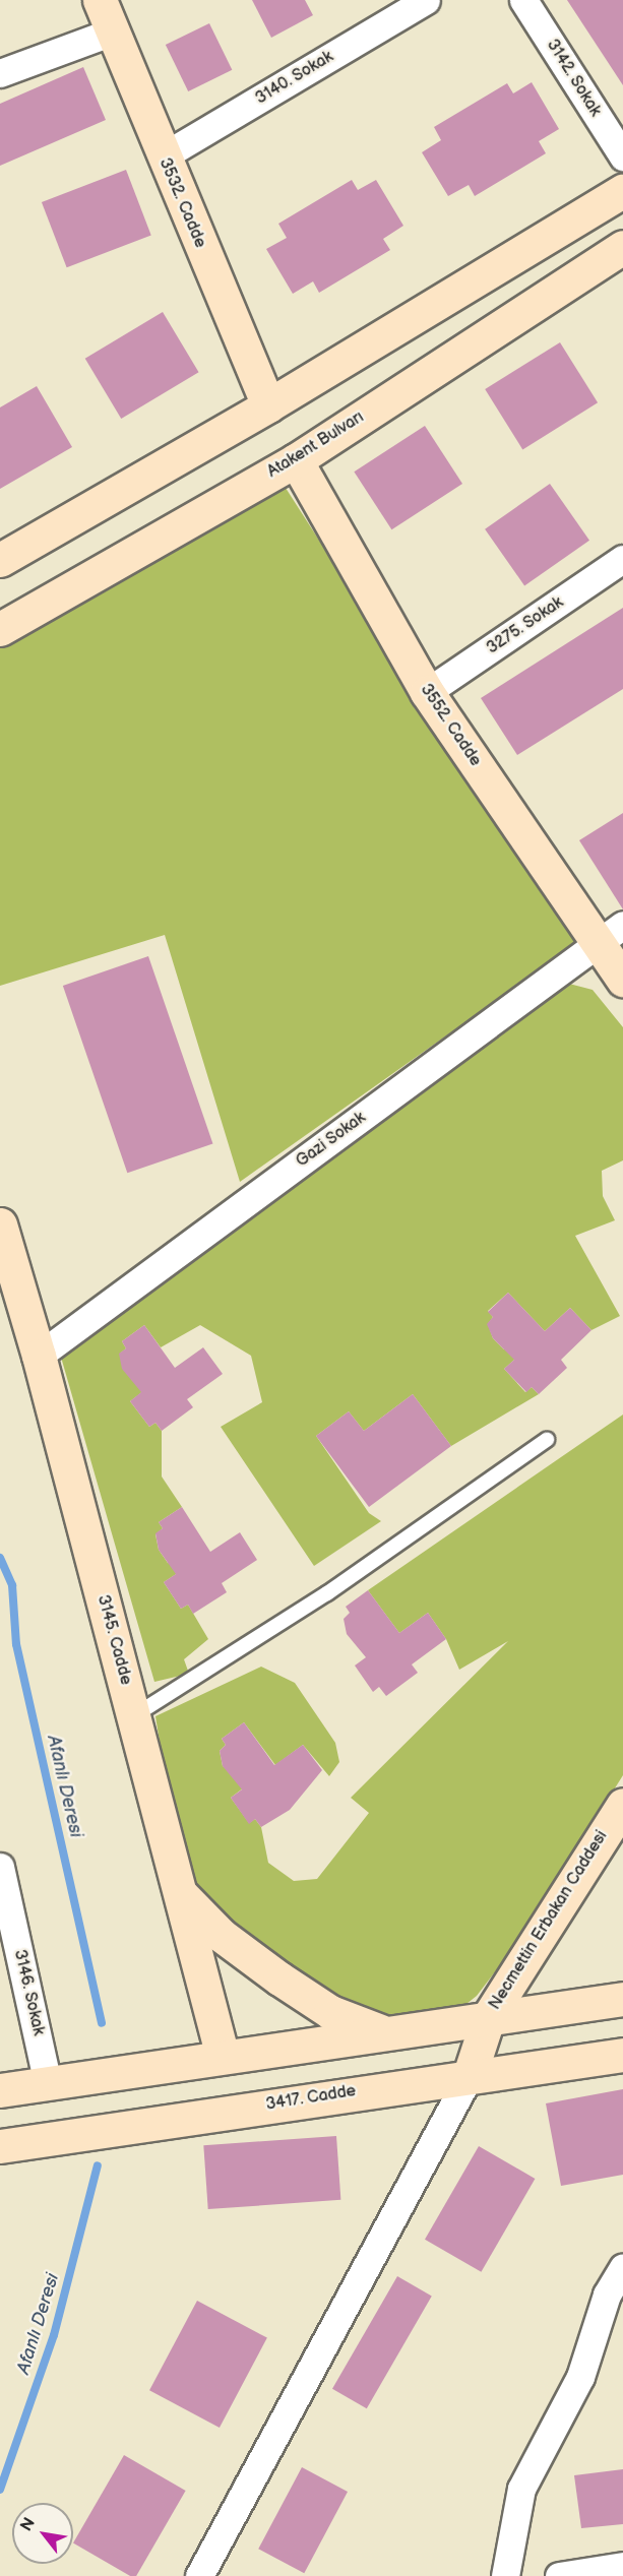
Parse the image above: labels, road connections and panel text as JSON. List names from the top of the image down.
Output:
{
  "streets": {
    "street": [
      "3140. Sokak",
      "3142. Sokak",
      "3532. Cadde",
      "Atakent Bulvarı",
      "3275. Sokak",
      "3552. Cadde",
      "Gazi Sokak",
      "3145. Cadde",
      "Necmettin Erbakan Caddesi",
      "3146. Sokak",
      "3417. Cadde"
    ]
  },
  "crossings": [
    ["3140. Sokak", "3532. Cadde"],
    ["Atakent Bulvarı", "3552. Cadde"],
    ["3275. Sokak", "3552. Cadde"],
    ["3552. Cadde", "Gazi Sokak"],
    ["Gazi Sokak", "3145. Cadde"],
    ["Necmettin Erbakan Caddesi", "3417. Cadde"]
  ],
  "water": ["Afanlı Deresi"],
  "north": "top left"
}
